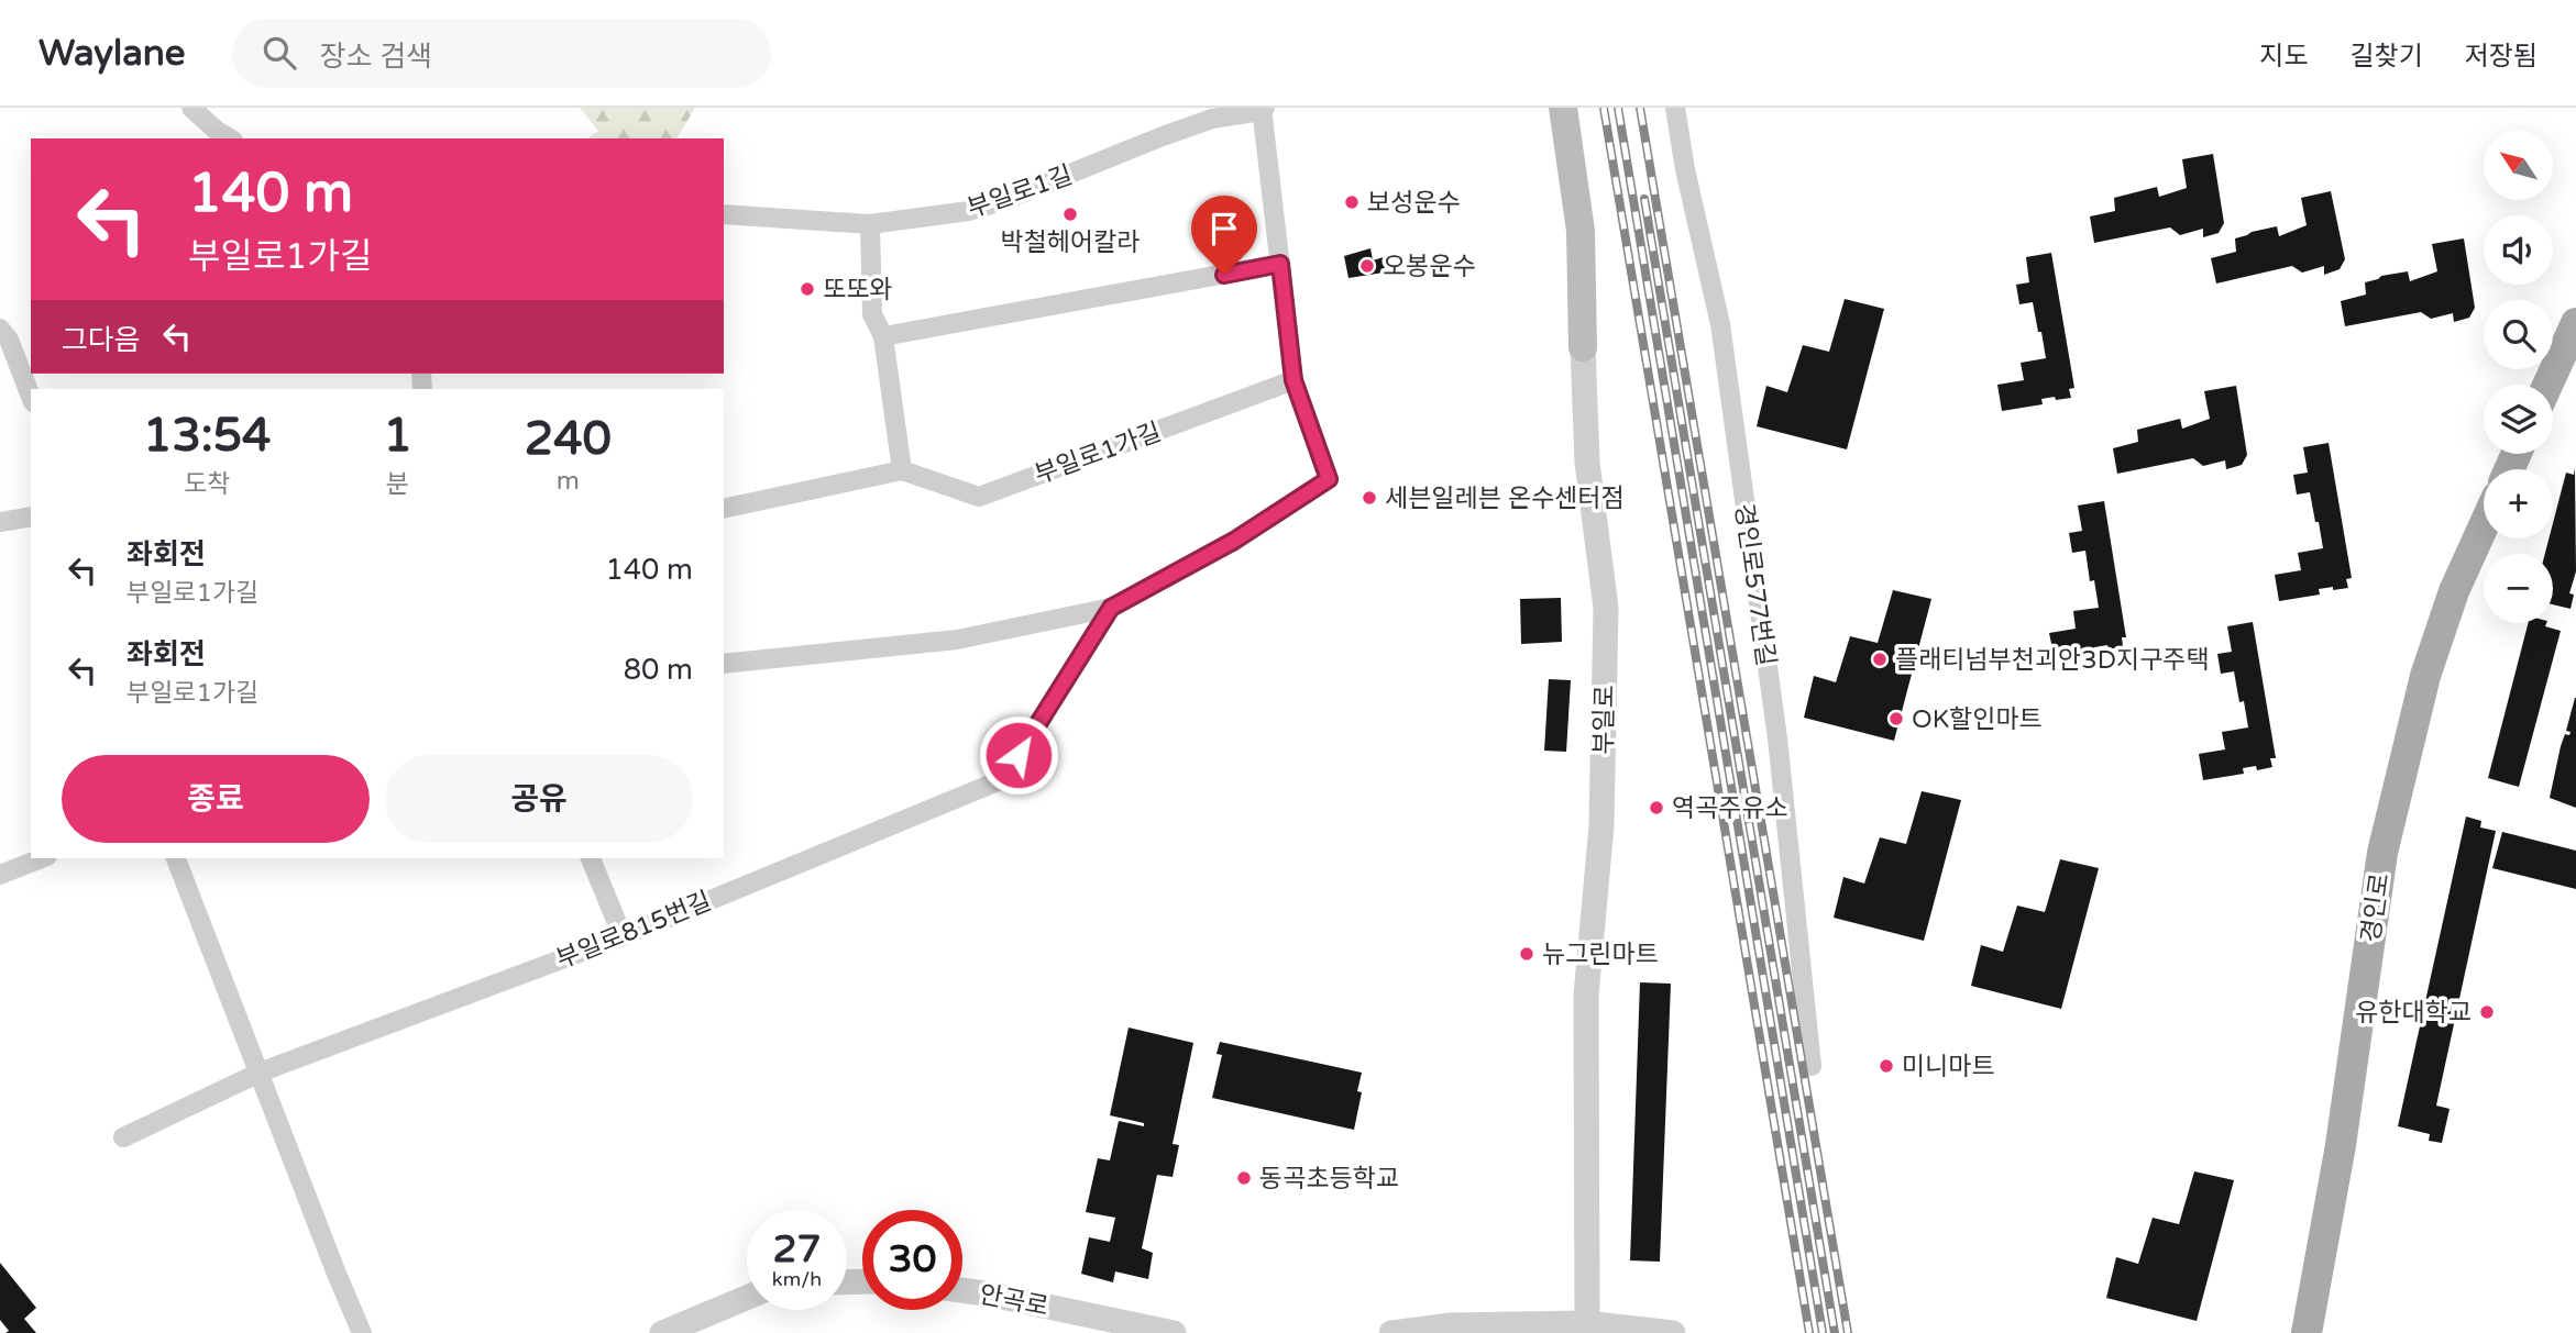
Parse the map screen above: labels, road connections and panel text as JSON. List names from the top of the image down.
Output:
{
  "streets": {
    "main road": ["부일로", "경인로"],
    "street": [
      "부일로1길",
      "부일로1가길",
      "경인로577번길",
      "부일로815번길",
      "안곡로"
    ]
  },
  "places": [
    "보성운수",
    "박철헤어칼라",
    "오봉운수",
    "또또와",
    "세븐일레븐 온수센터점",
    "플래티넘부천괴안3D지구주택",
    "OK할인마트",
    "역곡주유소",
    "뉴그린마트",
    "유한대학교",
    "미니마트",
    "동곡초등학교"
  ],
  "north": "top left",
  "page": {
    "header": "Waylane",
    "search": "장소 검색",
    "nav": ["지도", "길찾기", "저장됨"],
    "map_buttons": ["+", "−"],
    "turn": ["140 m", "부일로1가길"],
    "then": "그다음",
    "eta": [
      "13:54",
      "도착",
      "1",
      "분",
      "240",
      "m"
    ],
    "list": [
      {
        "name": "좌회전",
        "note": "부일로1가길",
        "value": "140 m"
      },
      {
        "name": "좌회전",
        "note": "부일로1가길",
        "value": "80 m"
      }
    ],
    "buttons": ["종료", "공유"],
    "speed": "27 km/h",
    "limit": "30"
  }
}
